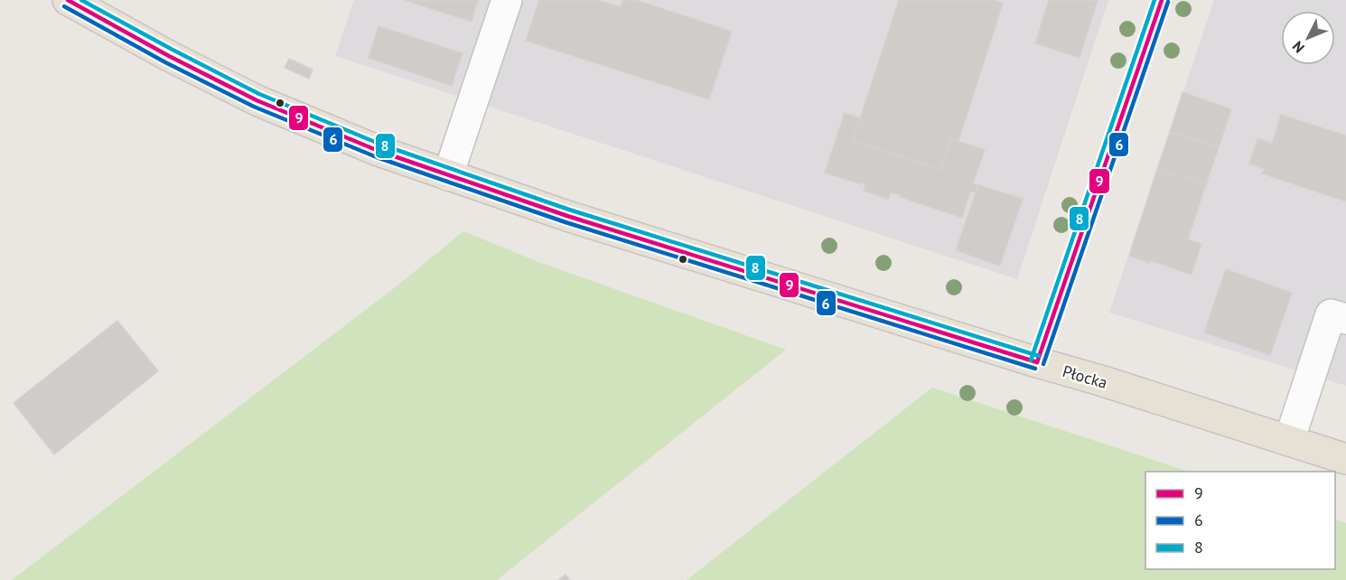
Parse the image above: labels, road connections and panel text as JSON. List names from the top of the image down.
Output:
{
  "streets": {
    "main road": ["Płocka"]
  },
  "lines": ["transit line 9", "transit line 8", "transit line 6"],
  "legend": ["9", "6", "8"],
  "north": "bottom left"
}
